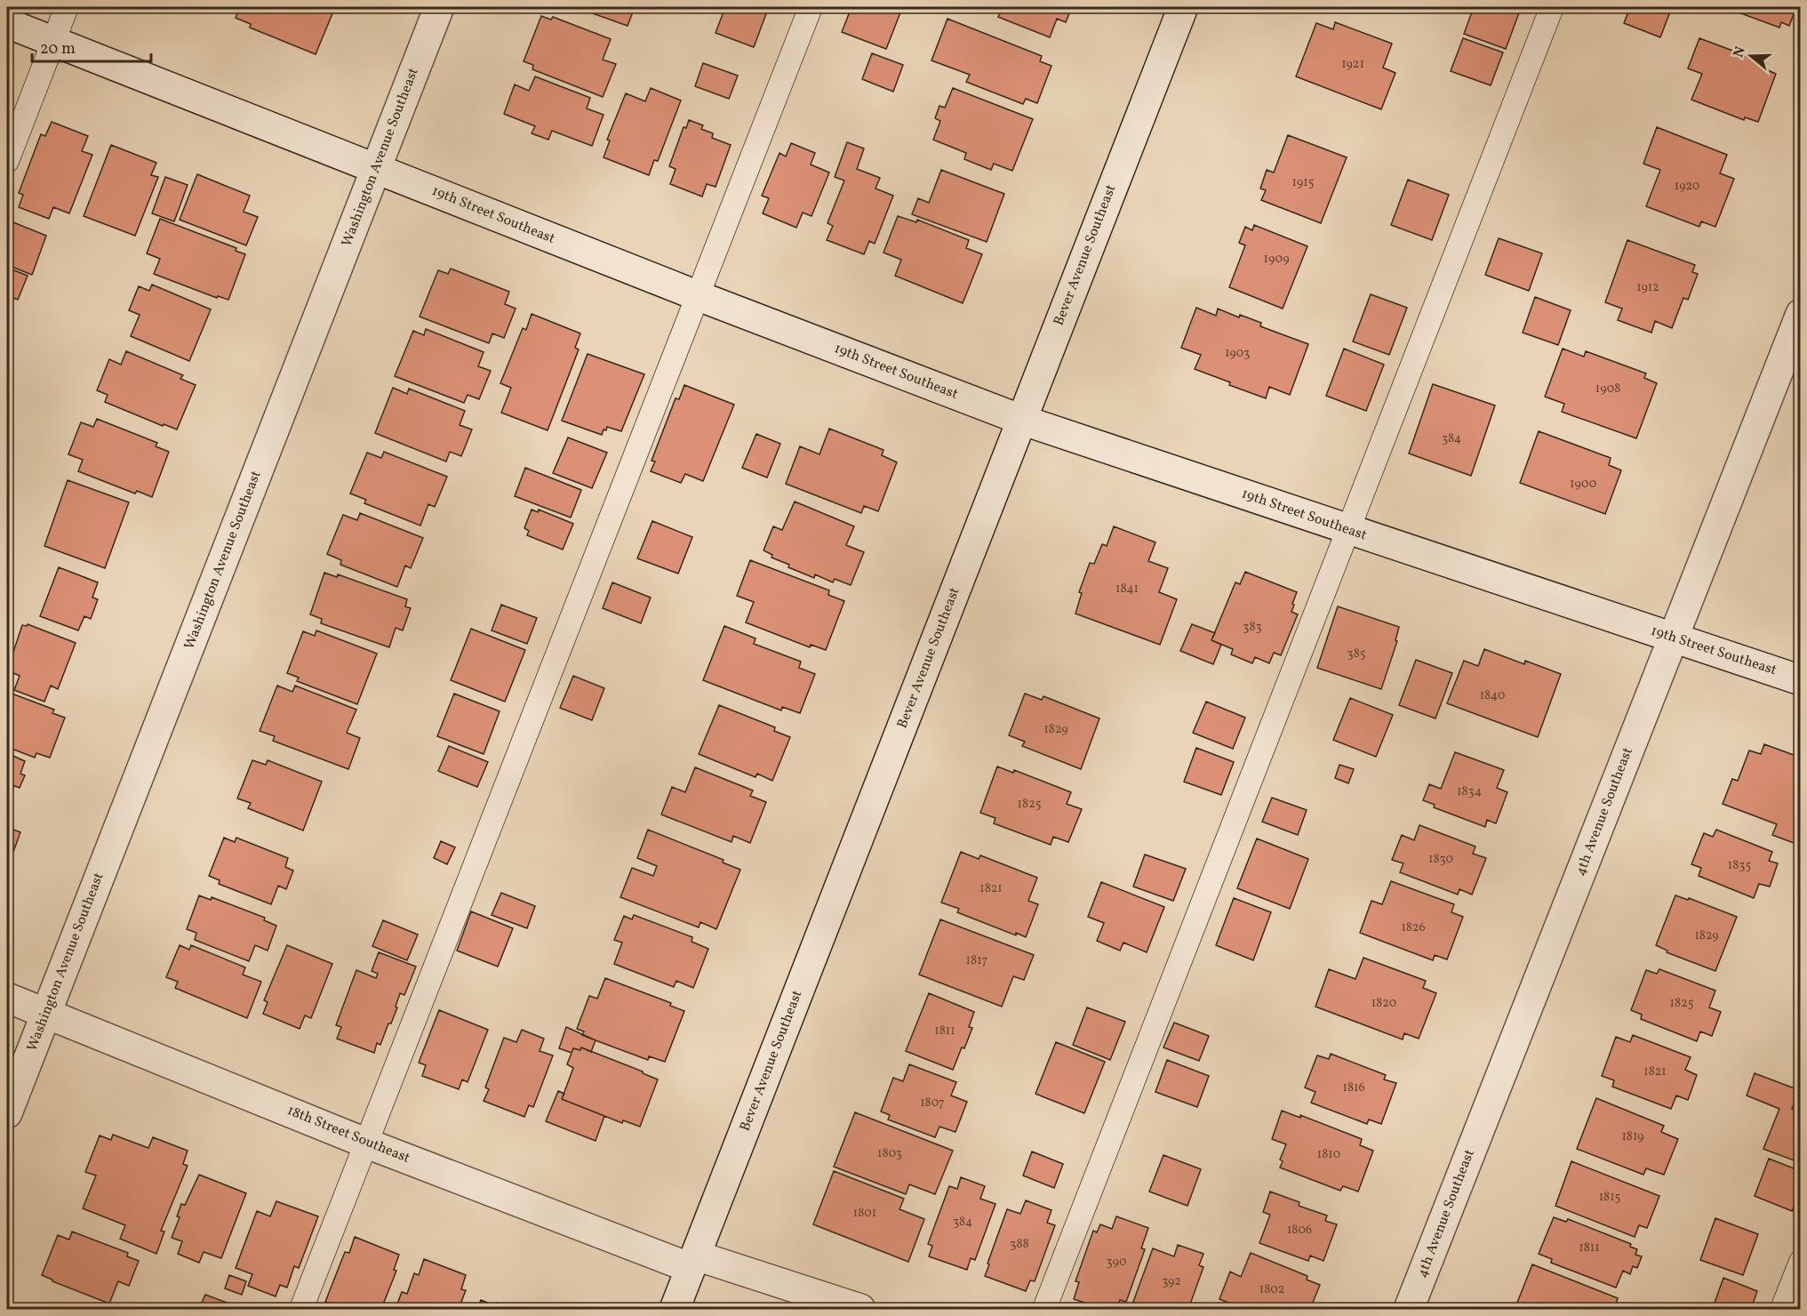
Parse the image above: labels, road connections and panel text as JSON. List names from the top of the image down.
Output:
{
  "streets": {
    "street": [
      "Washington Avenue Southeast",
      "19th Street Southeast",
      "Bever Avenue Southeast",
      "4th Avenue Southeast",
      "18th Street Southeast"
    ]
  },
  "crossings": [
    ["Washington Avenue Southeast", "19th Street Southeast"],
    ["Washington Avenue Southeast", "18th Street Southeast"],
    ["19th Street Southeast", "Bever Avenue Southeast"],
    ["19th Street Southeast", "4th Avenue Southeast"],
    ["Bever Avenue Southeast", "18th Street Southeast"]
  ],
  "house_numbers": [
    "1921",
    "1915",
    "1920",
    "1909",
    "1912",
    "1903",
    "1908",
    "384",
    "1900",
    "1841",
    "383",
    "385",
    "1840",
    "1829",
    "1834",
    "1825",
    "1830",
    "1835",
    "1821",
    "1826",
    "1829",
    "1817",
    "1820",
    "1825",
    "1811",
    "1821",
    "1816",
    "1807",
    "1819",
    "1803",
    "1810",
    "1815",
    "1801",
    "384",
    "1806",
    "388",
    "1811",
    "390",
    "392",
    "1802"
  ],
  "scale_bar": "20 m",
  "north": "left"
}
